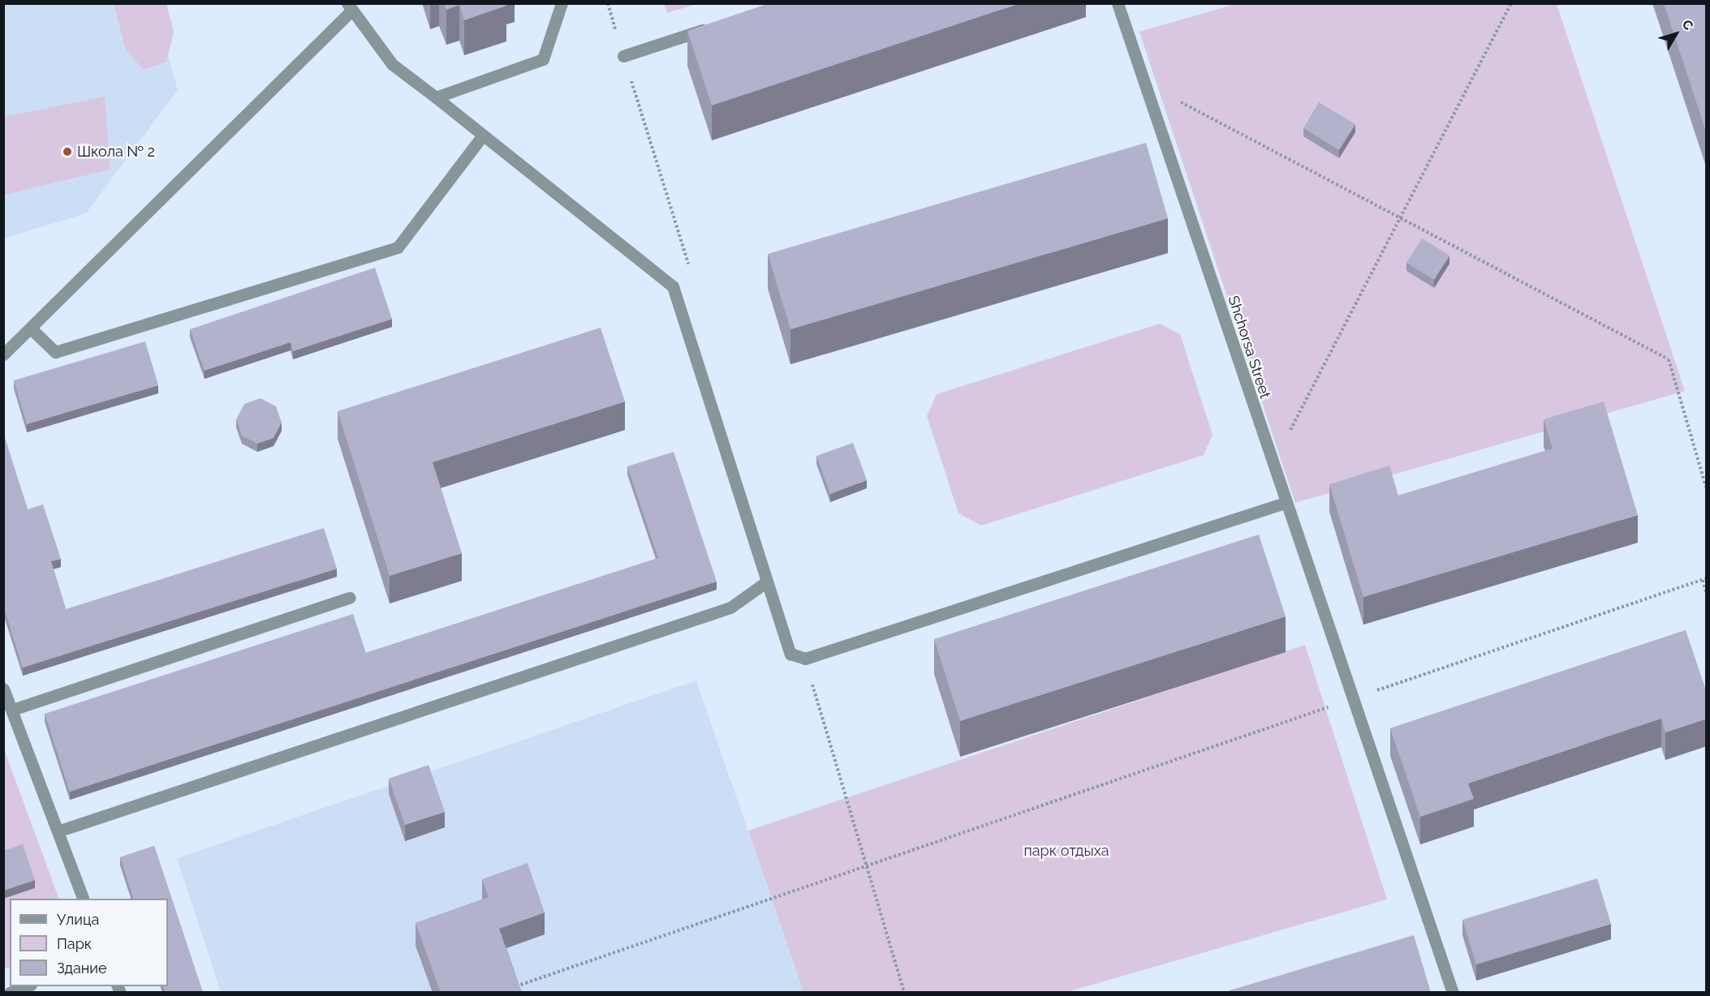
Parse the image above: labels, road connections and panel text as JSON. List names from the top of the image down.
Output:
{
  "streets": {
    "street": ["Shchorsa Street"]
  },
  "parks": ["парк отдыха"],
  "places": ["Школа № 2"],
  "legend": ["Улица", "Парк", "Здание"],
  "north": "top right"
}
